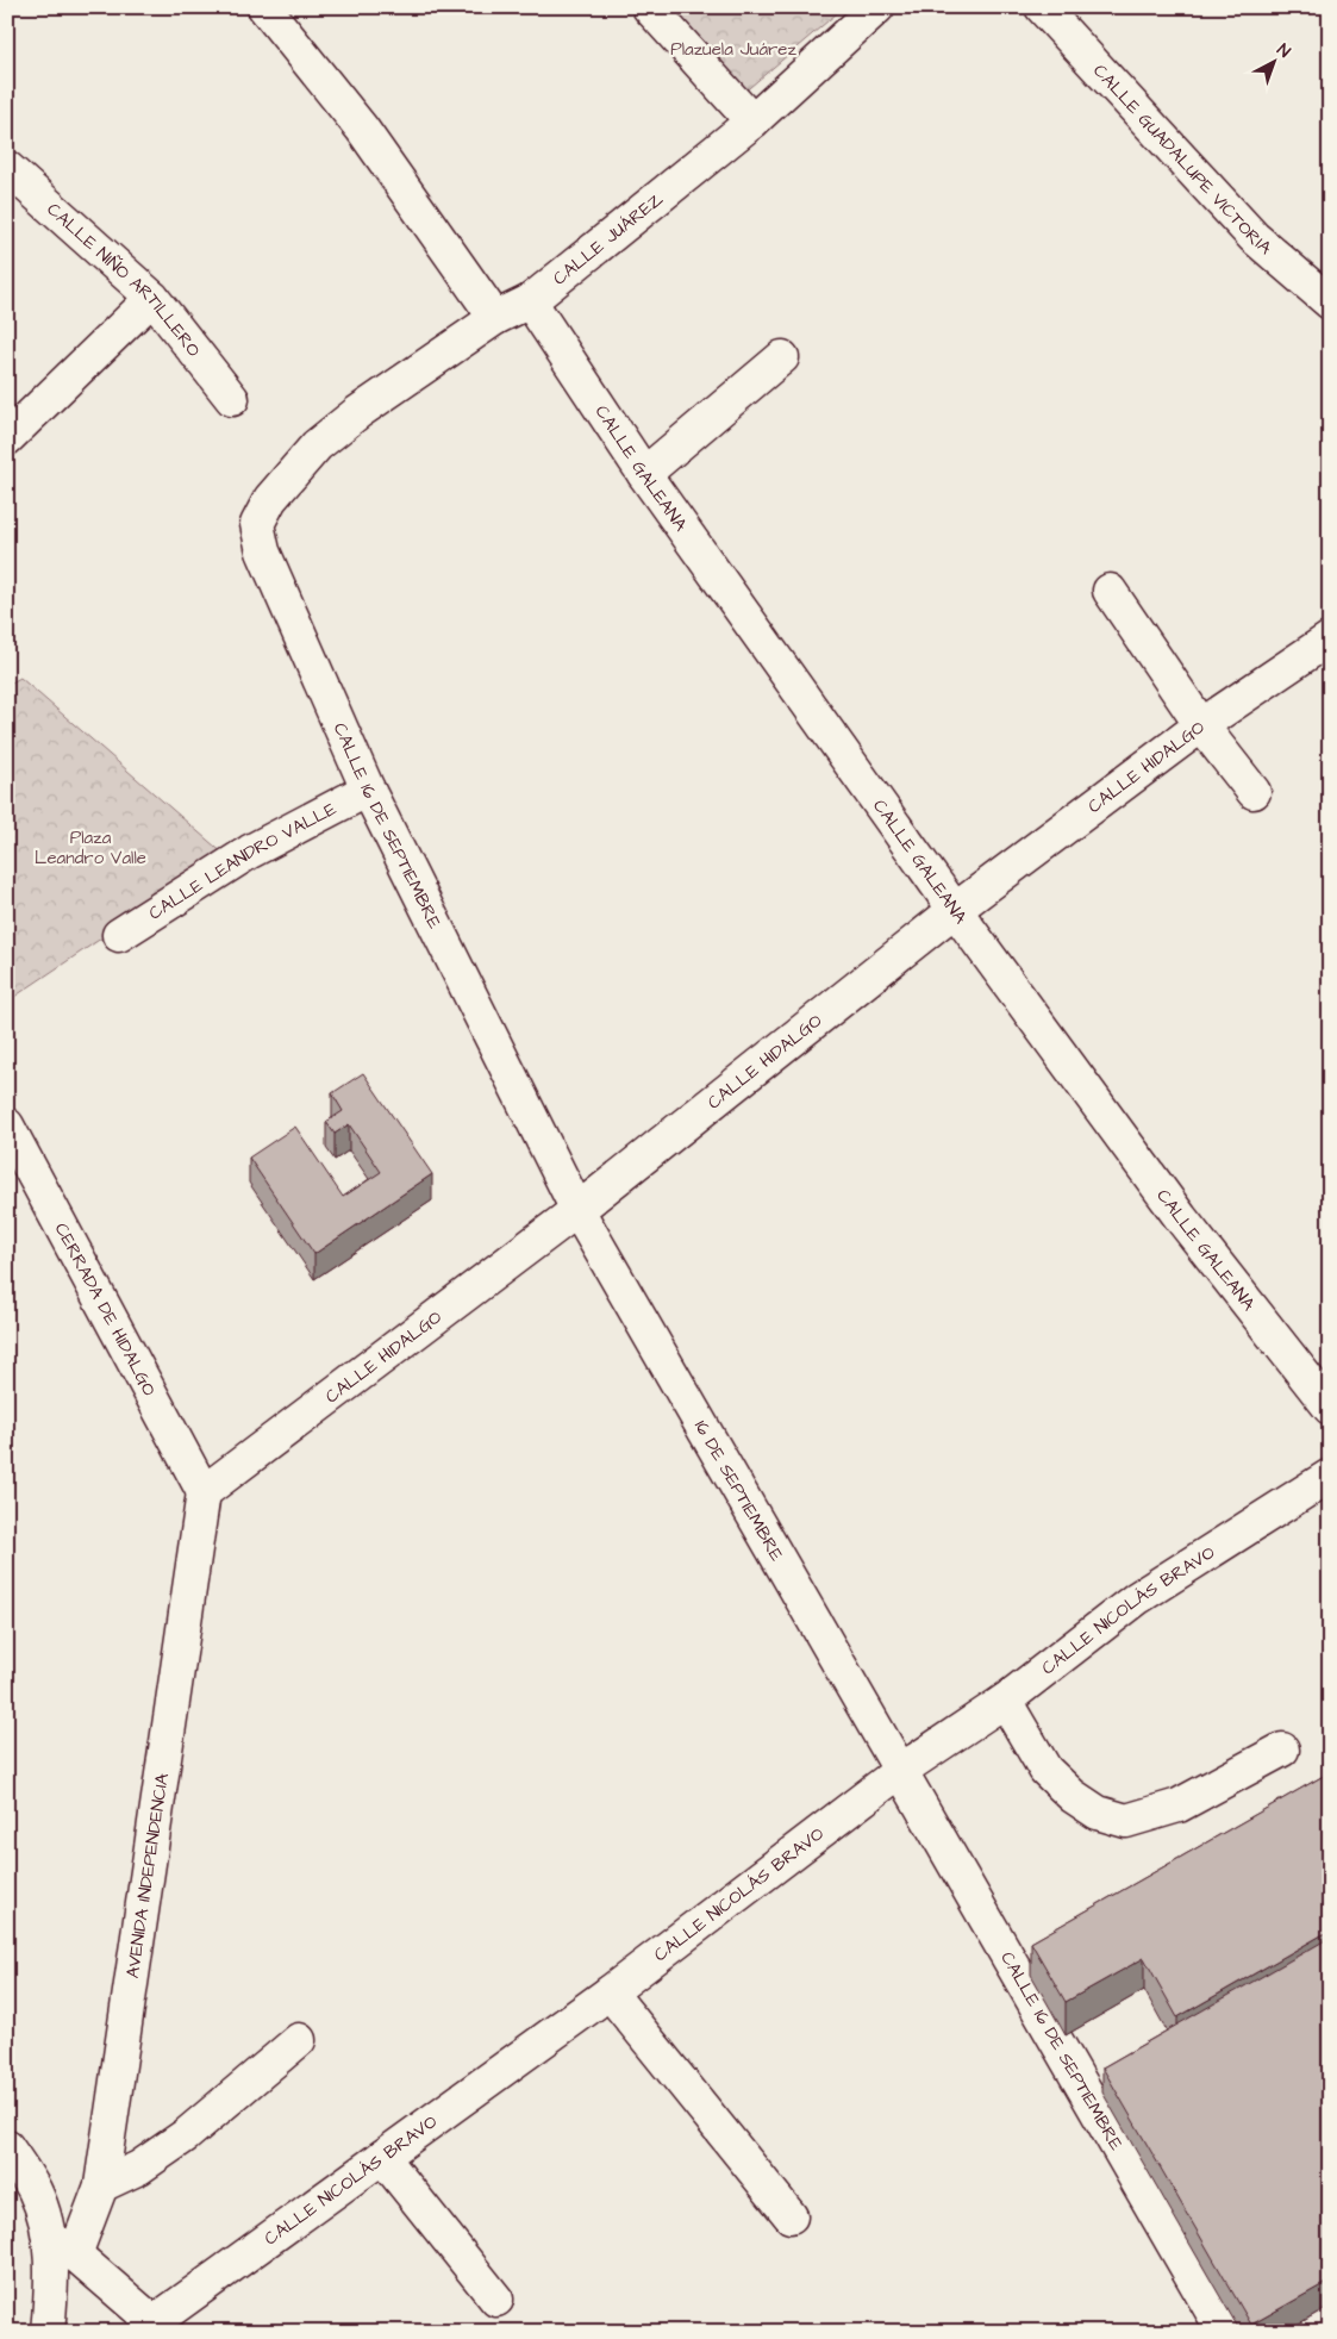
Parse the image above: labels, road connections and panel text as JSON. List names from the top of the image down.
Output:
{
  "streets": {
    "street": [
      "CALLE GUADALUPE VICTORIA",
      "CALLE JUÁREZ",
      "CALLE NIÑO ARTILLERO",
      "CALLE GALEANA",
      "CALLE HIDALGO",
      "CALLE 16 DE SEPTIEMBRE",
      "CALLE LEANDRO VALLE",
      "CERRADA DE HIDALGO",
      "16 DE SEPTIEMBRE",
      "CALLE NICOLÁS BRAVO",
      "AVENIDA INDEPENDENCIA"
    ]
  },
  "crossings": [
    ["CALLE JUÁREZ", "CALLE GALEANA"],
    ["CALLE JUÁREZ", "CALLE 16 DE SEPTIEMBRE"],
    ["CALLE GALEANA", "CALLE HIDALGO"],
    ["CALLE HIDALGO", "CALLE 16 DE SEPTIEMBRE"],
    ["CALLE HIDALGO", "CERRADA DE HIDALGO"],
    ["CALLE HIDALGO", "16 DE SEPTIEMBRE"],
    ["CALLE HIDALGO", "AVENIDA INDEPENDENCIA"],
    ["CALLE 16 DE SEPTIEMBRE", "CALLE LEANDRO VALLE"],
    ["CALLE 16 DE SEPTIEMBRE", "16 DE SEPTIEMBRE"],
    ["CALLE 16 DE SEPTIEMBRE", "CALLE NICOLÁS BRAVO"],
    ["CERRADA DE HIDALGO", "AVENIDA INDEPENDENCIA"],
    ["16 DE SEPTIEMBRE", "CALLE NICOLÁS BRAVO"]
  ],
  "parks": ["Plazuela Juárez", "Plaza Leandro Valle"],
  "north": "top right"
}
